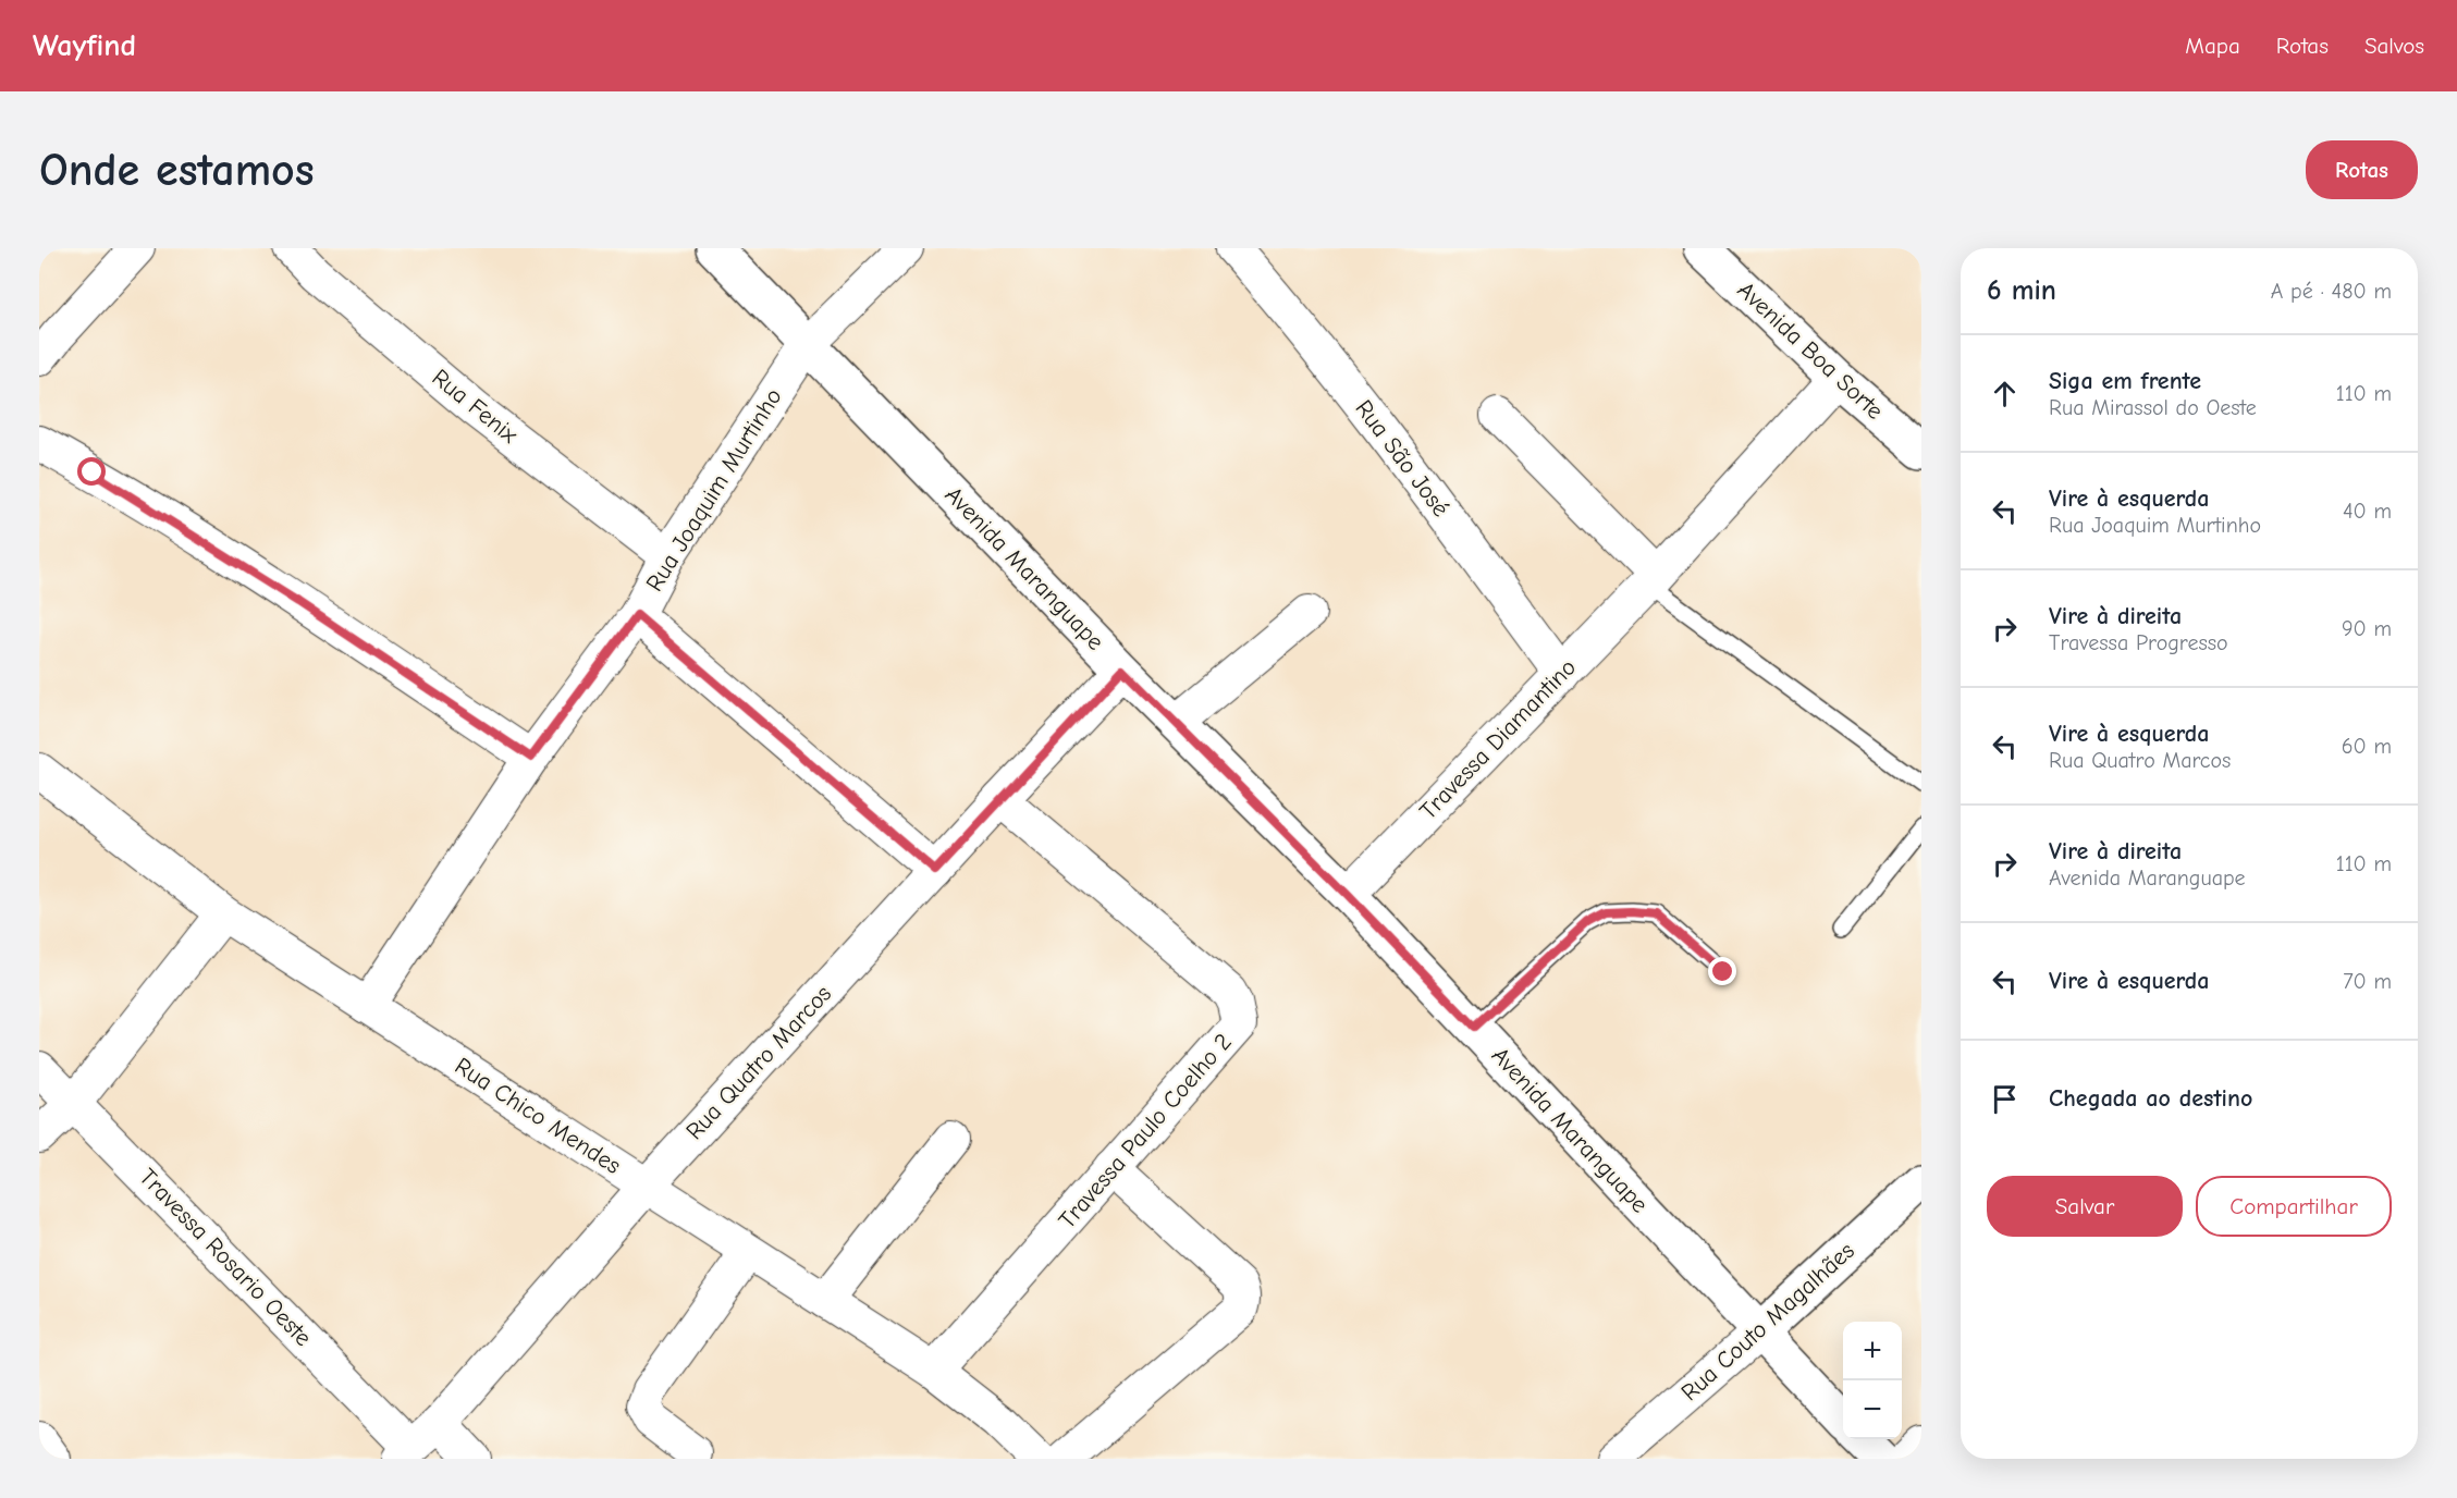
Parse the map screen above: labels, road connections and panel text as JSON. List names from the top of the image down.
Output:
{
  "streets": {
    "main road": ["Avenida Boa Sorte", "Avenida Maranguape", "Rua Couto Magalhães"],
    "street": [
      "Rua Fenix",
      "Rua São José",
      "Rua Joaquim Murtinho",
      "Travessa Diamantino",
      "Rua Quatro Marcos",
      "Rua Chico Mendes",
      "Travessa Paulo Coelho 2",
      "Travessa Rosario Oeste"
    ]
  },
  "crossings": [
    ["Avenida Boa Sorte", "Travessa Diamantino"],
    ["Rua Fenix", "Rua Joaquim Murtinho"],
    ["Rua São José", "Travessa Diamantino"],
    ["Rua Joaquim Murtinho", "Avenida Maranguape"],
    ["Rua Joaquim Murtinho", "Rua Chico Mendes"],
    ["Avenida Maranguape", "Travessa Diamantino"],
    ["Avenida Maranguape", "Rua Quatro Marcos"],
    ["Avenida Maranguape", "Rua Couto Magalhães"],
    ["Rua Quatro Marcos", "Rua Chico Mendes"],
    ["Rua Quatro Marcos", "Travessa Paulo Coelho 2"],
    ["Rua Quatro Marcos", "Travessa Rosario Oeste"],
    ["Rua Chico Mendes", "Travessa Paulo Coelho 2"]
  ],
  "page": {
    "header": "Wayfind",
    "nav": ["Mapa", "Rotas", "Salvos"],
    "buttons": [
      "Rotas",
      ["Salvar", "Compartilhar"]
    ],
    "title": "Onde estamos",
    "heading": ["6 min", "A pé · 480 m"],
    "list": [
      ["Siga em frente", "Rua Mirassol do Oeste", "110 m"],
      ["Vire à esquerda", "Rua Joaquim Murtinho", "40 m"],
      ["Vire à direita", "Travessa Progresso", "90 m"],
      ["Vire à esquerda", "Rua Quatro Marcos", "60 m"],
      ["Vire à direita", "Avenida Maranguape", "110 m"],
      ["Vire à esquerda", "70 m"],
      "Chegada ao destino"
    ],
    "map_buttons": ["+", "−"]
  }
}
